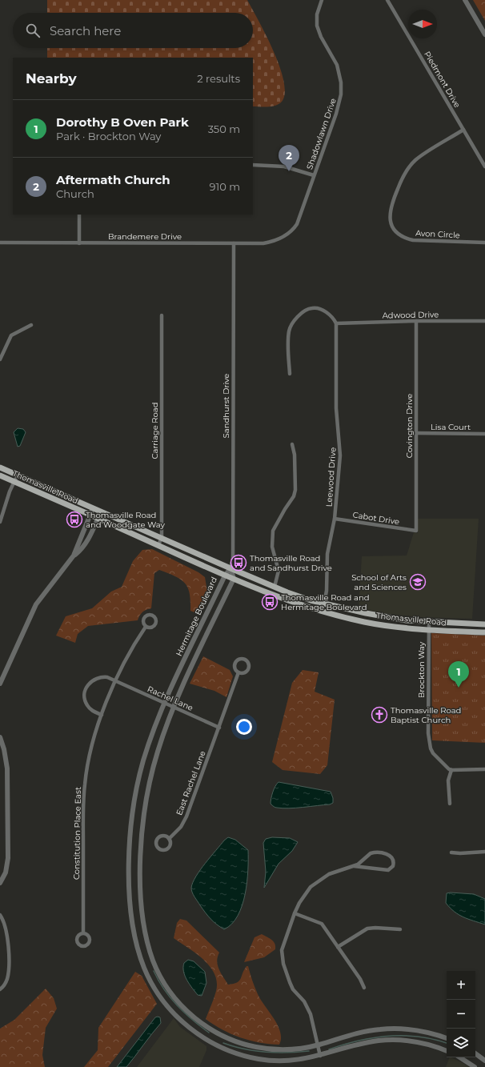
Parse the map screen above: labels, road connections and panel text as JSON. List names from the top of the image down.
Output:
{
  "streets": {
    "main road": ["Thomasville Road"],
    "street": [
      "Piedmont Drive",
      "Shadowlawn Drive",
      "Avon Circle",
      "Brandemere Drive",
      "Adwood Drive",
      "Sandhurst Drive",
      "Covington Drive",
      "Lisa Court",
      "Carriage Road",
      "Leewood Drive",
      "Cabot Drive",
      "Hermitage Boulevard",
      "Brockton Way",
      "Rachel Lane",
      "East Rachel Lane",
      "Constitution Place East"
    ]
  },
  "crossings": [
    ["Piedmont Drive", "Avon Circle"],
    ["Shadowlawn Drive", "Brandemere Drive"],
    ["Brandemere Drive", "Sandhurst Drive"],
    ["Adwood Drive", "Covington Drive"],
    ["Adwood Drive", "Leewood Drive"],
    ["Sandhurst Drive", "Thomasville Road"],
    ["Sandhurst Drive", "Hermitage Boulevard"],
    ["Covington Drive", "Lisa Court"],
    ["Covington Drive", "Cabot Drive"],
    ["Carriage Road", "Thomasville Road"],
    ["Leewood Drive", "Thomasville Road"],
    ["Leewood Drive", "Cabot Drive"],
    ["Thomasville Road", "Hermitage Boulevard"],
    ["Thomasville Road", "Brockton Way"],
    ["Hermitage Boulevard", "Rachel Lane"],
    ["Rachel Lane", "East Rachel Lane"],
    ["Rachel Lane", "Constitution Place East"]
  ],
  "places": {
    "bus stop": ["Thomasville Road and Woodgate Way", "Thomasville Road and Sandhurst Drive", "Thomasville Road and Hermitage Boulevard"],
    "school or university": ["School of Arts and Sciences"],
    "church": ["Thomasville Road Baptist Church"]
  },
  "north": "right",
  "page": {
    "search": "Search here",
    "heading": ["Nearby", "2 results"],
    "list": [
      {
        "mark": "1",
        "name": "Dorothy B Oven Park",
        "note": "Park · Brockton Way",
        "value": "350 m"
      },
      {
        "mark": "2",
        "name": "Aftermath Church",
        "note": "Church",
        "value": "910 m"
      }
    ],
    "pins": ["2", "1"],
    "map_buttons": ["+", "−"]
  }
}
